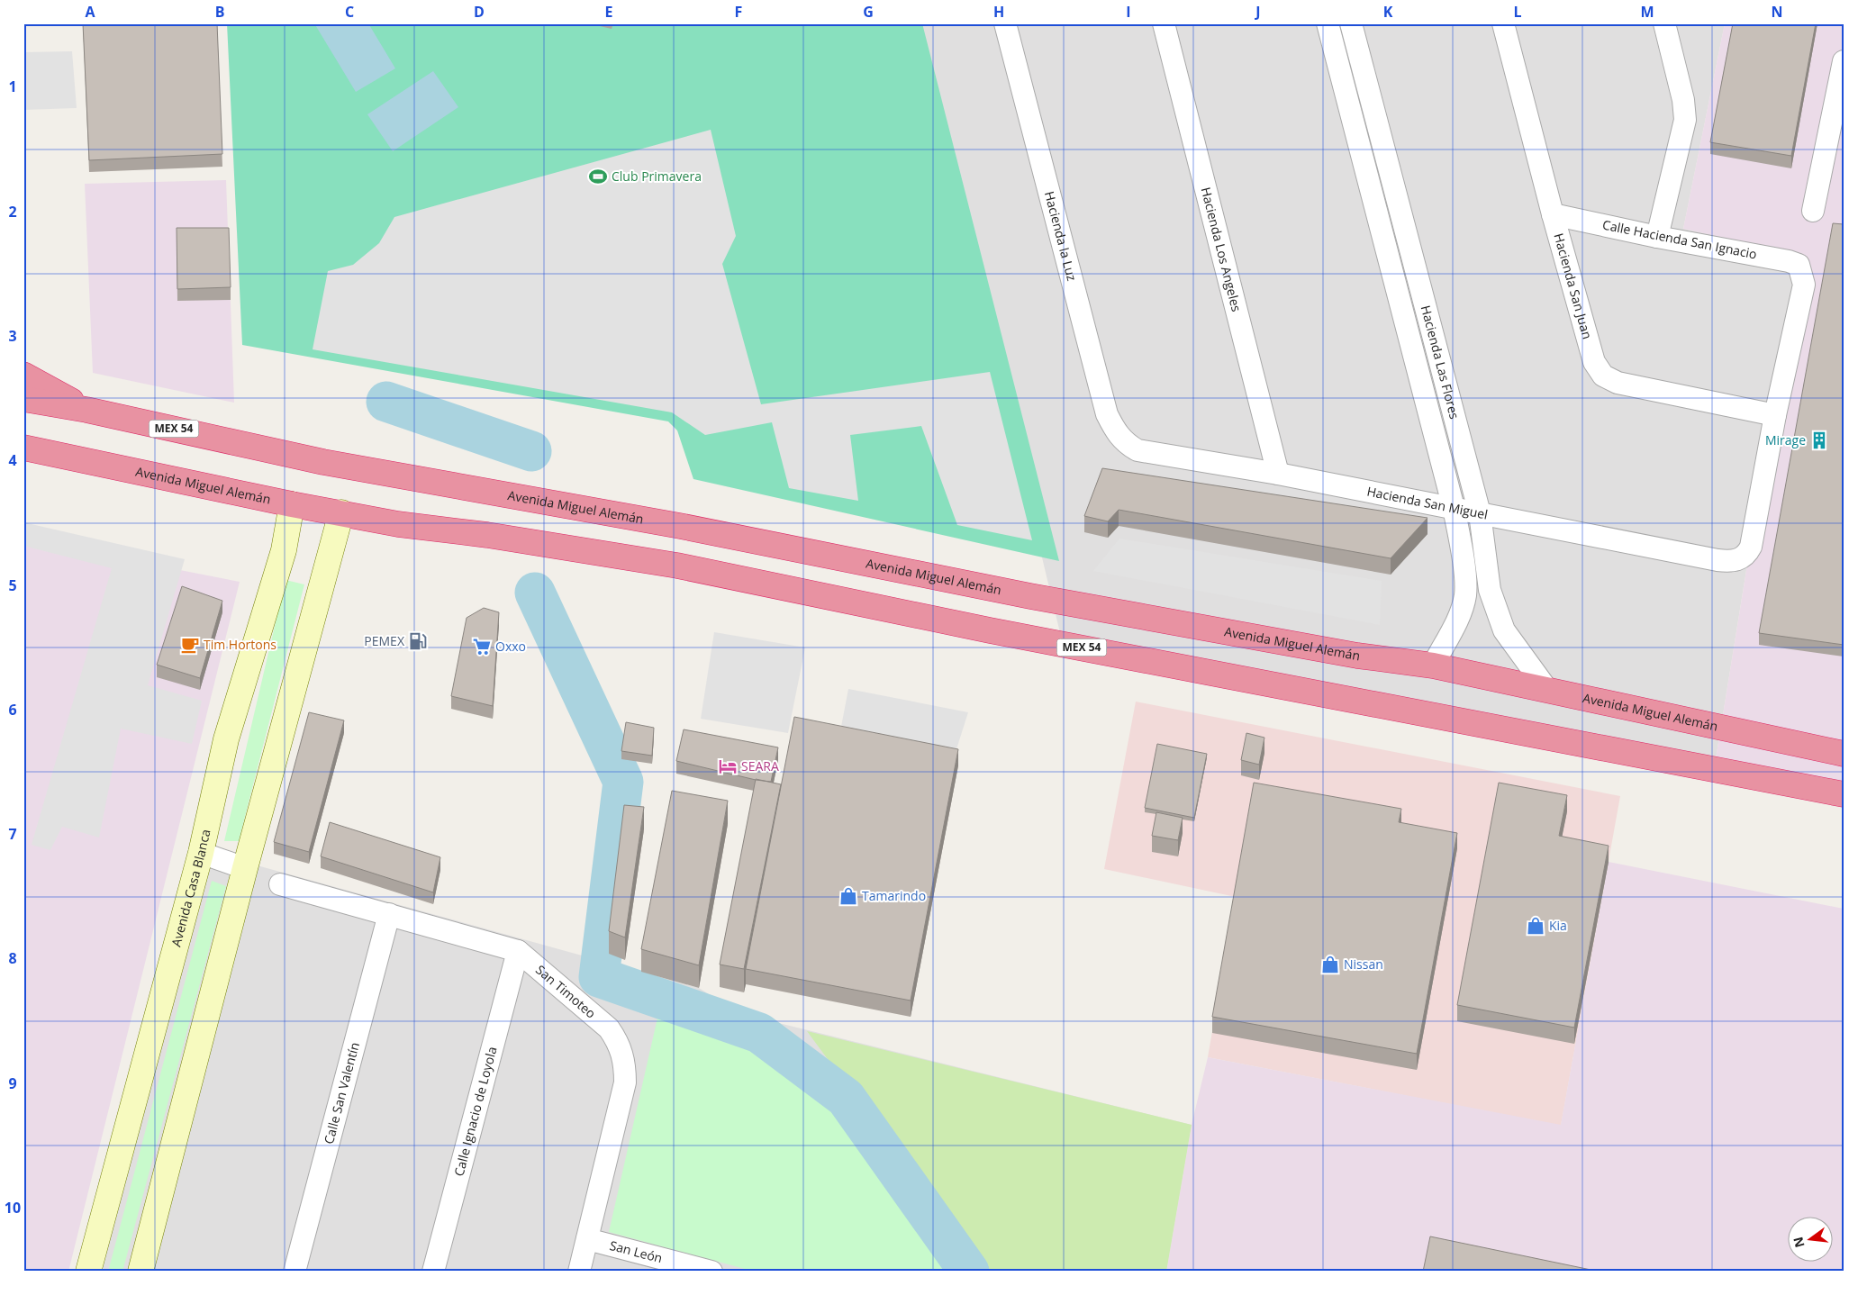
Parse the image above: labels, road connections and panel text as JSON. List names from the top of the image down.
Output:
{
  "streets": {
    "highway": ["MEX 54", "Avenida Miguel Alemán"],
    "street": [
      "Hacienda la Luz",
      "Calle Hacienda San Ignacio",
      "Hacienda Los Angeles",
      "Hacienda San Juan",
      "Hacienda Las Flores",
      "Hacienda San Miguel",
      "Avenida Casa Blanca",
      "San Timoteo",
      "Calle San Valentín",
      "Calle Ignacio de Loyola",
      "San León"
    ]
  },
  "crossings": [
    ["Hacienda la Luz", "Hacienda San Miguel"],
    ["Calle Hacienda San Ignacio", "Hacienda San Juan"],
    ["Calle Hacienda San Ignacio", "Hacienda San Miguel"],
    ["Hacienda Los Angeles", "Hacienda San Miguel"],
    ["Hacienda San Juan", "Hacienda San Miguel"],
    ["Hacienda Las Flores", "Avenida Miguel Alemán"],
    ["Hacienda Las Flores", "Hacienda San Miguel"],
    ["Avenida Miguel Alemán", "Avenida Casa Blanca"],
    ["San Timoteo", "Calle San Valentín"],
    ["San Timoteo", "Calle Ignacio de Loyola"],
    ["San Timoteo", "San León"]
  ],
  "places": {
    "sports": ["Club Primavera"],
    "building": ["Mirage"],
    "fuel station": ["PEMEX"],
    "cafe": ["Tim Hortons"],
    "supermarket": ["Oxxo"],
    "hotel": ["SEARA"],
    "shop": ["Tamarindo", "Kia", "Nissan"]
  },
  "north": "left",
  "grid": {
    "columns": [
      "A",
      "B",
      "C",
      "D",
      "E",
      "F",
      "G",
      "H",
      "I",
      "J",
      "K",
      "L",
      "M",
      "N"
    ],
    "rows": [
      "1",
      "2",
      "3",
      "4",
      "5",
      "6",
      "7",
      "8",
      "9",
      "10"
    ]
  }
}
